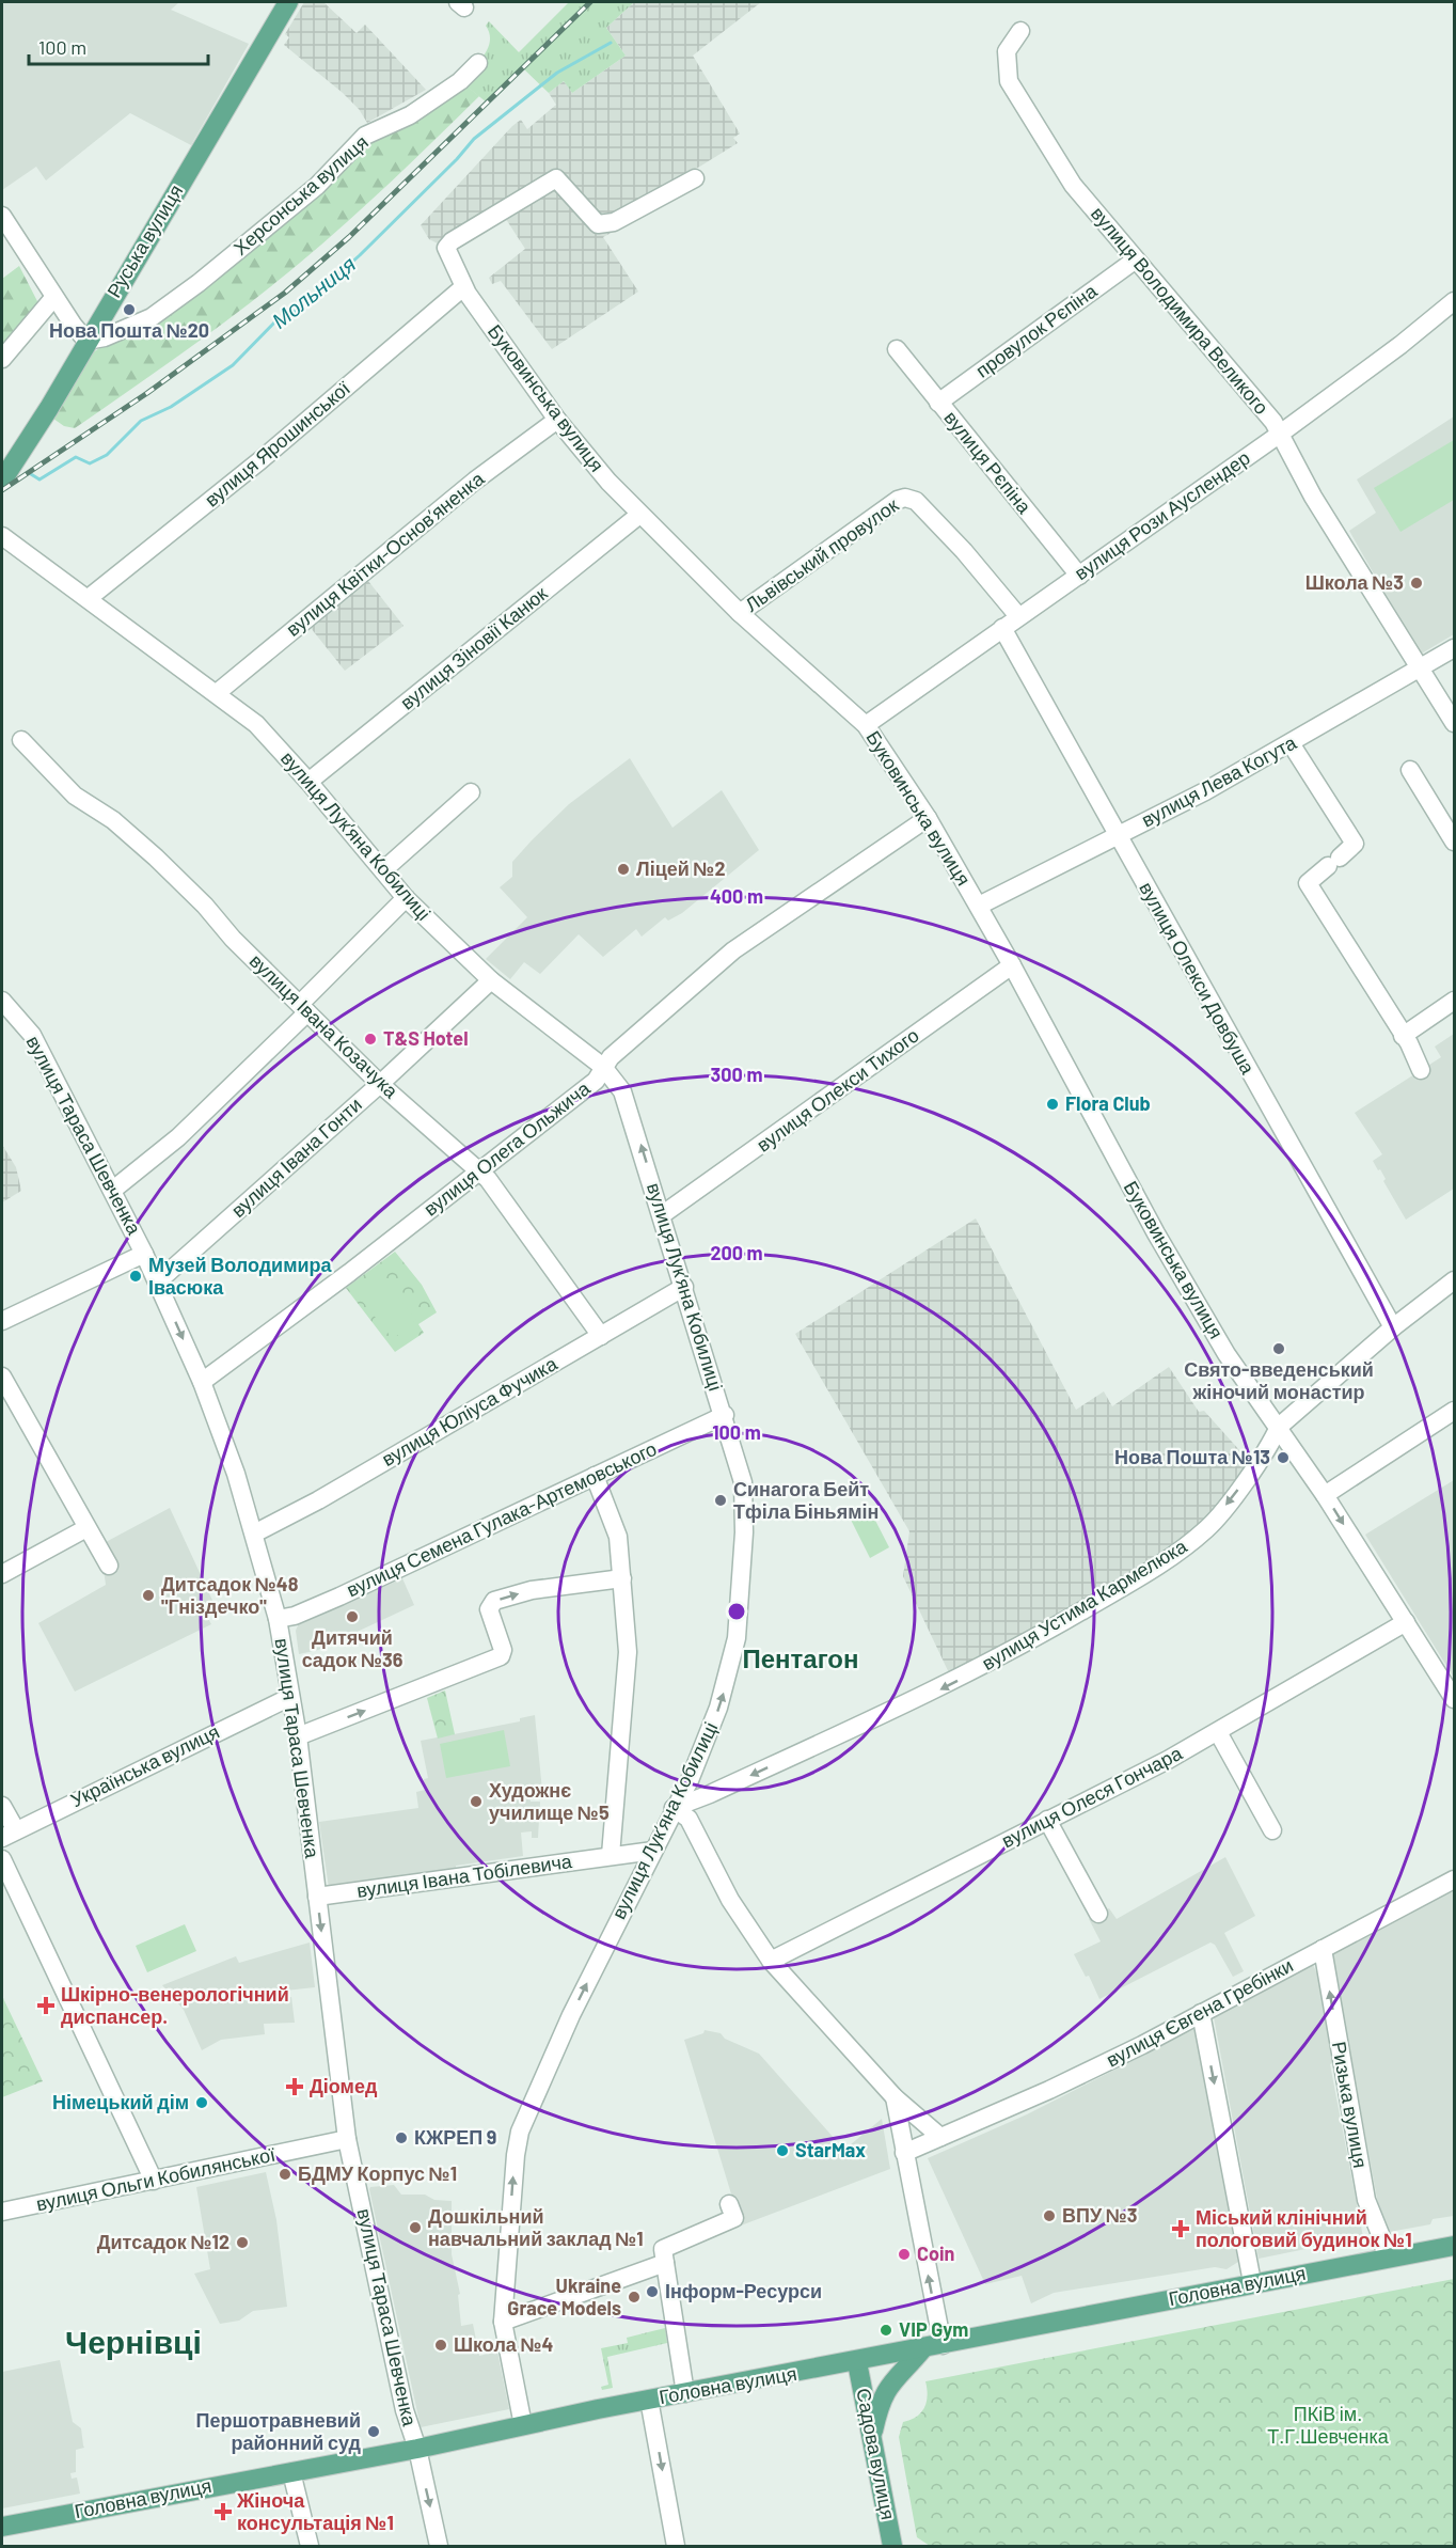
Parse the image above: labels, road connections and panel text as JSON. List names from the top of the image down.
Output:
{
  "streets": {
    "main road": ["Руська вулиця", "Головна вулиця", "Садова вулиця"],
    "street": [
      "Херсонська вулиця",
      "вулиця Володимира Великого",
      "провулок Рєпіна",
      "Буковинська вулиця",
      "вулиця Ярошинської",
      "вулиця Рєпіна",
      "вулиця Рози Ауслендер",
      "вулиця Квітки-Основʼяненка",
      "Львівський провулок",
      "вулиця Зіновії Канюк",
      "вулиця Лева Когута",
      "вулиця Лукʼяна Кобилиці",
      "вулиця Олекси Довбуша",
      "вулиця Івана Козачука",
      "вулиця Олекси Тихого",
      "вулиця Тараса Шевченка",
      "вулиця Олега Ольжича",
      "вулиця Івана Гонти",
      "вулиця Юліуса Фучика",
      "вулиця Семена Гулака-Артемовського",
      "вулиця Устима Кармелюка",
      "Українська вулиця",
      "вулиця Олеся Гончара",
      "вулиця Івана Тобілевича",
      "вулиця Євгена Гребінки",
      "Ризька вулиця",
      "вулиця Ольги Кобилянської"
    ]
  },
  "crossings": [
    ["Херсонська вулиця", "Руська вулиця"],
    ["вулиця Володимира Великого", "провулок Рєпіна"],
    ["вулиця Володимира Великого", "вулиця Рози Ауслендер"],
    ["вулиця Володимира Великого", "вулиця Лева Когута"],
    ["провулок Рєпіна", "вулиця Рєпіна"],
    ["Буковинська вулиця", "вулиця Ярошинської"],
    ["Буковинська вулиця", "вулиця Рози Ауслендер"],
    ["Буковинська вулиця", "вулиця Квітки-Основʼяненка"],
    ["Буковинська вулиця", "Львівський провулок"],
    ["Буковинська вулиця", "вулиця Зіновії Канюк"],
    ["Буковинська вулиця", "вулиця Лева Когута"],
    ["Буковинська вулиця", "вулиця Олекси Тихого"],
    ["Буковинська вулиця", "вулиця Олега Ольжича"],
    ["Буковинська вулиця", "вулиця Устима Кармелюка"],
    ["Буковинська вулиця", "вулиця Олеся Гончара"],
    ["вулиця Ярошинської", "вулиця Лукʼяна Кобилиці"],
    ["вулиця Рєпіна", "вулиця Рози Ауслендер"],
    ["вулиця Рози Ауслендер", "Львівський провулок"],
    ["вулиця Рози Ауслендер", "вулиця Олекси Довбуша"],
    ["вулиця Квітки-Основʼяненка", "вулиця Лукʼяна Кобилиці"],
    ["вулиця Зіновії Канюк", "вулиця Лукʼяна Кобилиці"],
    ["вулиця Лева Когута", "вулиця Олекси Довбуша"],
    ["вулиця Лукʼяна Кобилиці", "вулиця Олекси Тихого"],
    ["вулиця Лукʼяна Кобилиці", "вулиця Олега Ольжича"],
    ["вулиця Лукʼяна Кобилиці", "вулиця Івана Гонти"],
    ["вулиця Лукʼяна Кобилиці", "вулиця Юліуса Фучика"],
    ["вулиця Лукʼяна Кобилиці", "вулиця Семена Гулака-Артемовського"],
    ["вулиця Лукʼяна Кобилиці", "вулиця Устима Кармелюка"],
    ["вулиця Лукʼяна Кобилиці", "вулиця Івана Тобілевича"],
    ["вулиця Лукʼяна Кобилиці", "Головна вулиця"],
    ["вулиця Олекси Довбуша", "вулиця Устима Кармелюка"],
    ["вулиця Івана Козачука", "вулиця Олега Ольжича"],
    ["вулиця Івана Козачука", "вулиця Івана Гонти"],
    ["вулиця Івана Козачука", "вулиця Юліуса Фучика"],
    ["вулиця Тараса Шевченка", "вулиця Олега Ольжича"],
    ["вулиця Тараса Шевченка", "вулиця Івана Гонти"],
    ["вулиця Тараса Шевченка", "вулиця Юліуса Фучика"],
    ["вулиця Тараса Шевченка", "вулиця Семена Гулака-Артемовського"],
    ["вулиця Тараса Шевченка", "Українська вулиця"],
    ["вулиця Тараса Шевченка", "вулиця Івана Тобілевича"],
    ["вулиця Тараса Шевченка", "вулиця Ольги Кобилянської"],
    ["вулиця Тараса Шевченка", "Головна вулиця"],
    ["вулиця Євгена Гребінки", "Ризька вулиця"],
    ["Ризька вулиця", "Головна вулиця"],
    ["Головна вулиця", "Садова вулиця"]
  ],
  "one_way": ["вулиця Устима Кармелюка"],
  "districts": ["Пентагон", "Чернівці"],
  "water": ["Мольниця"],
  "parks": ["ПКіВ ім. Т.Г.Шевченка"],
  "places": {
    "other": [
      "Нова Пошта №20",
      "Школа №3",
      "Ліцей №2",
      "T&S Hotel",
      "Flora Club",
      "Музей Володимира Івасюка",
      "Свято-введенський жіночий монастир",
      "Нова Пошта №13",
      "Синагога Бейт Тфіла Біньямін",
      "Дитсадок №48 \"Гніздечко\"",
      "Дитячий садок №36",
      "Художнє училище №5",
      "Німецький дім",
      "КЖРЕП 9",
      "StarMax",
      "БДМУ Корпус №1",
      "ВПУ №3",
      "Дошкільний навчальний заклад №1",
      "Дитсадок №12",
      "Coin",
      "Інформ-Ресурси",
      "Ukraine Grace Models",
      "VIP Gym",
      "Школа №4",
      "Першотравневий районний суд"
    ],
    "health": [
      "Шкірно-венерологічний диспансер.",
      "Діомед",
      "Міський клінічний пологовий будинок №1",
      "Жіноча консультація №1"
    ]
  },
  "scale_bar": "100 m",
  "rings": [
    "400 m",
    "300 m",
    "200 m",
    "100 m"
  ]
}
